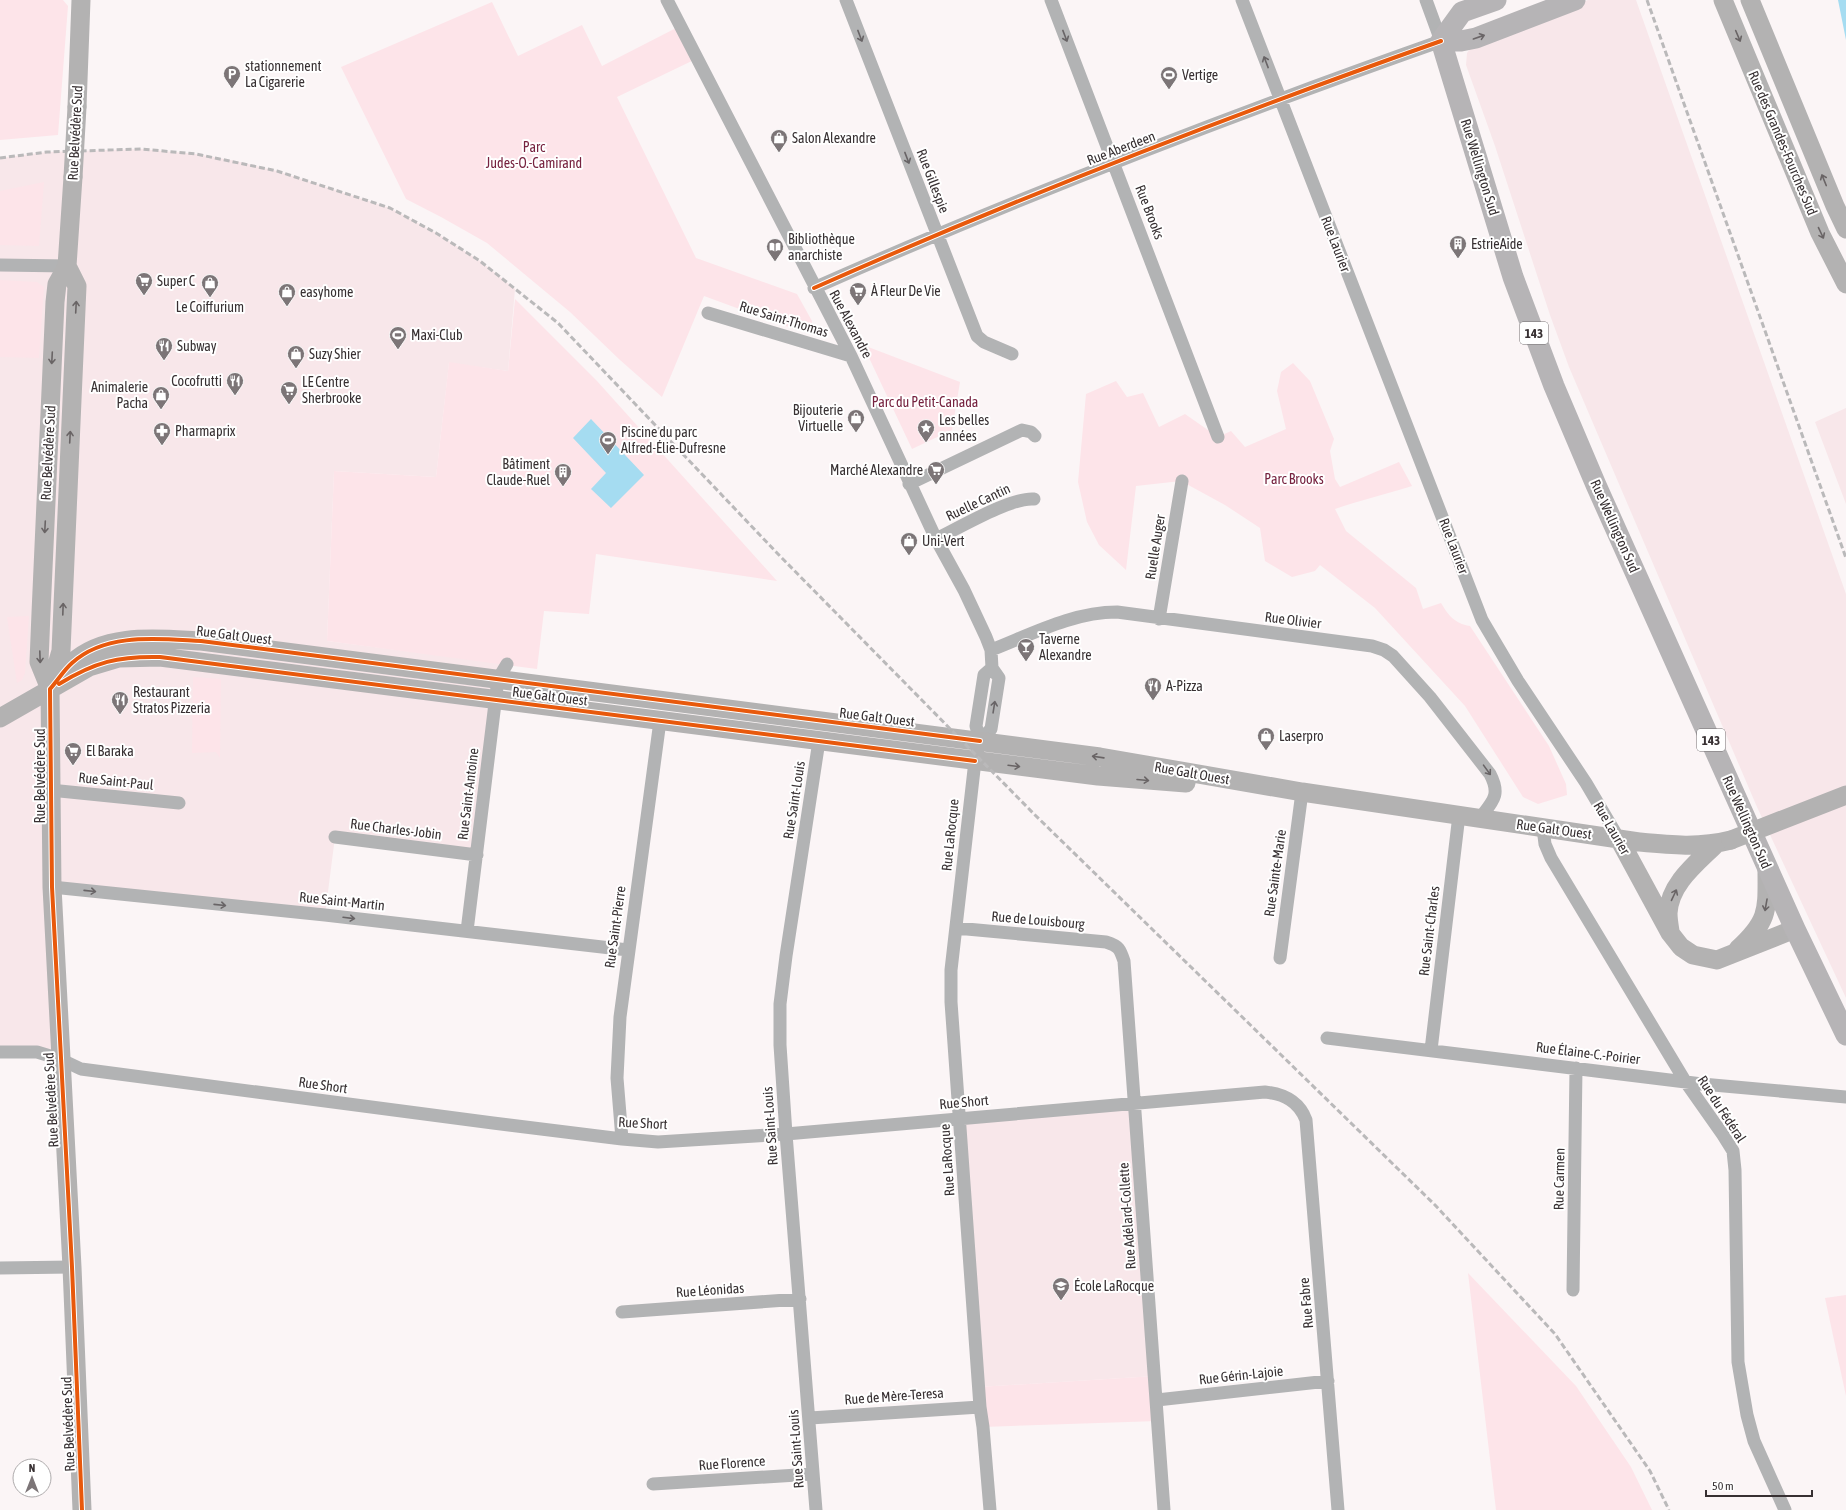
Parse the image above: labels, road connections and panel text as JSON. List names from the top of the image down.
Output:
{
  "streets": {
    "main road": [
      "Rue Belvédère Sud",
      "Rue des Grandes-Fourches Sud",
      "Rue Aberdeen",
      "Rue Wellington Sud",
      "Rue Laurier",
      "143",
      "Rue Galt Ouest"
    ],
    "street": [
      "Rue Gillespie",
      "Rue Brooks",
      "Rue Saint-Thomas",
      "Rue Alexandre",
      "Ruelle Cantin",
      "Ruelle Auger",
      "Rue Olivier",
      "Rue Saint-Paul",
      "Rue Saint-Antoine",
      "Rue Saint-Louis",
      "Rue Charles-Jobin",
      "Rue LaRocque",
      "Rue Sainte-Marie",
      "Rue Saint-Martin",
      "Rue de Louisbourg",
      "Rue Saint-Pierre",
      "Rue Saint-Charles",
      "Rue Élaine-C.-Poirier",
      "Rue Short",
      "Rue du Fédéral",
      "Rue Carmen",
      "Rue Adélard-Collette",
      "Rue Léonidas",
      "Rue Fabre",
      "Rue Gérin-Lajoie",
      "Rue de Mère-Teresa",
      "Rue Florence"
    ]
  },
  "crossings": [
    ["Rue Belvédère Sud", "Rue Galt Ouest"],
    ["Rue Belvédère Sud", "Rue Saint-Paul"],
    ["Rue Belvédère Sud", "Rue Saint-Martin"],
    ["Rue Belvédère Sud", "Rue Short"],
    ["Rue Aberdeen", "Rue Wellington Sud"],
    ["Rue Aberdeen", "Rue Gillespie"],
    ["Rue Aberdeen", "Rue Brooks"],
    ["Rue Aberdeen", "Rue Laurier"],
    ["Rue Aberdeen", "Rue Alexandre"],
    ["Rue Wellington Sud", "Rue Laurier"],
    ["Rue Laurier", "Rue Galt Ouest"],
    ["Rue Saint-Thomas", "Rue Alexandre"],
    ["Rue Alexandre", "Ruelle Cantin"],
    ["Rue Alexandre", "Rue Olivier"],
    ["Rue Alexandre", "Rue Galt Ouest"],
    ["Rue Alexandre", "Rue LaRocque"],
    ["Ruelle Auger", "Rue Olivier"],
    ["Rue Olivier", "Rue Galt Ouest"],
    ["Rue Galt Ouest", "Rue Saint-Antoine"],
    ["Rue Galt Ouest", "Rue Saint-Louis"],
    ["Rue Galt Ouest", "Rue LaRocque"],
    ["Rue Galt Ouest", "Rue Sainte-Marie"],
    ["Rue Galt Ouest", "Rue Saint-Pierre"],
    ["Rue Galt Ouest", "Rue Saint-Charles"],
    ["Rue Galt Ouest", "Rue du Fédéral"],
    ["Rue Saint-Antoine", "Rue Charles-Jobin"],
    ["Rue Saint-Antoine", "Rue Saint-Martin"],
    ["Rue Saint-Louis", "Rue Short"],
    ["Rue Saint-Louis", "Rue Léonidas"],
    ["Rue Saint-Louis", "Rue de Mère-Teresa"],
    ["Rue Saint-Louis", "Rue Florence"],
    ["Rue LaRocque", "Rue de Louisbourg"],
    ["Rue LaRocque", "Rue Short"],
    ["Rue LaRocque", "Rue de Mère-Teresa"],
    ["Rue Saint-Martin", "Rue Saint-Pierre"],
    ["Rue de Louisbourg", "Rue Adélard-Collette"],
    ["Rue Saint-Pierre", "Rue Short"],
    ["Rue Saint-Charles", "Rue Élaine-C.-Poirier"],
    ["Rue Élaine-C.-Poirier", "Rue du Fédéral"],
    ["Rue Élaine-C.-Poirier", "Rue Carmen"],
    ["Rue Short", "Rue Adélard-Collette"],
    ["Rue Short", "Rue Fabre"],
    ["Rue Adélard-Collette", "Rue Gérin-Lajoie"],
    ["Rue Fabre", "Rue Gérin-Lajoie"]
  ],
  "one_way": [
    "Rue Gillespie",
    "Rue Brooks",
    "Rue Olivier",
    "Rue Saint-Martin"
  ],
  "parks": ["Parc Judes-O.-Camirand", "Parc du Petit-Canada", "Parc Brooks"],
  "places": {
    "parking": ["stationnement La Cigarerie"],
    "sports": ["Vertige", "Maxi-Club", "Piscine du parc Alfred-Élie-Dufresne"],
    "shop": [
      "Salon Alexandre",
      "Le Coiffurium",
      "easyhome",
      "Suzy Shier",
      "Animalerie Pacha",
      "Bijouterie Virtuelle",
      "Uni-Vert",
      "Laserpro"
    ],
    "building": ["EstrieAide", "Bâtiment Claude-Ruel"],
    "library": ["Bibliothèque anarchiste"],
    "supermarket": [
      "Super C",
      "À Fleur De Vie",
      "LE Centre Sherbrooke",
      "Marché Alexandre",
      "El Baraka"
    ],
    "restaurant": [
      "Subway",
      "Cocofrutti",
      "A-Pizza",
      "Restaurant Stratos Pizzeria"
    ],
    "place": ["Les belles années"],
    "pharmacy": ["Pharmaprix"],
    "bar": ["Taverne Alexandre"],
    "school or university": ["École LaRocque"]
  },
  "scale_bar": "50 m",
  "north": "top"
}
